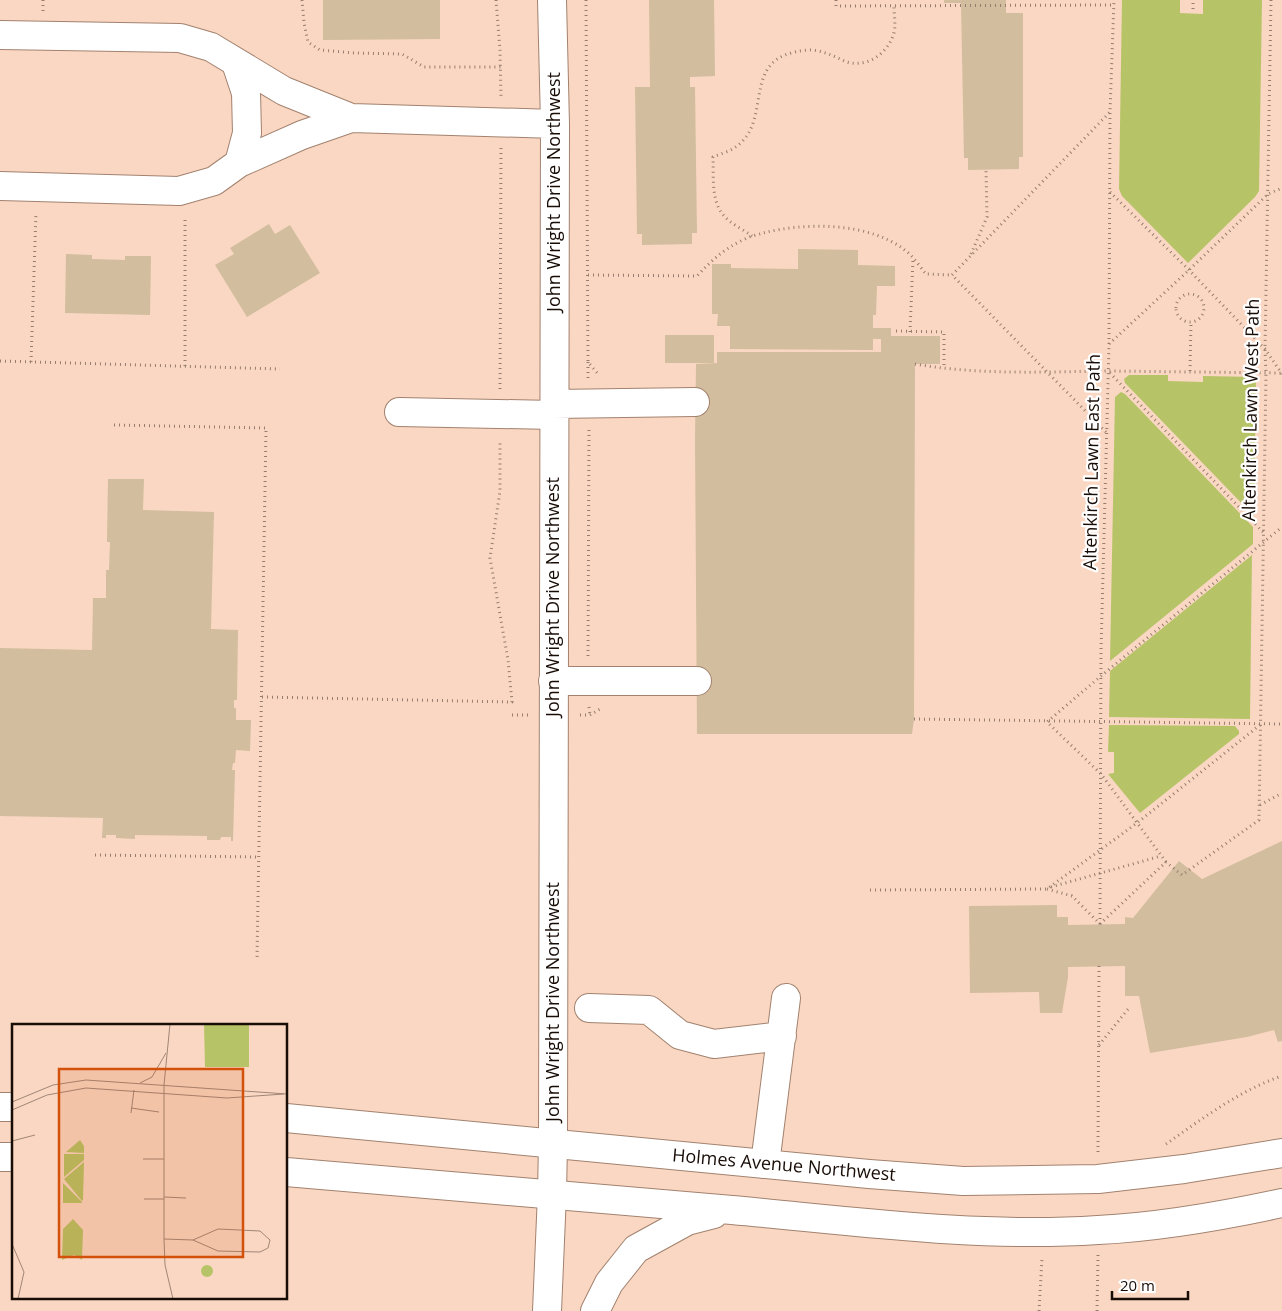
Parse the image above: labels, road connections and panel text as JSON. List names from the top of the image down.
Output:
{
  "streets": {
    "main road": ["John Wright Drive Northwest", "Holmes Avenue Northwest"],
    "path": ["Altenkirch Lawn West Path", "Altenkirch Lawn East Path"]
  },
  "crossings": [
    ["John Wright Drive Northwest", "Holmes Avenue Northwest"]
  ],
  "scale_bar": "20 m"
}
